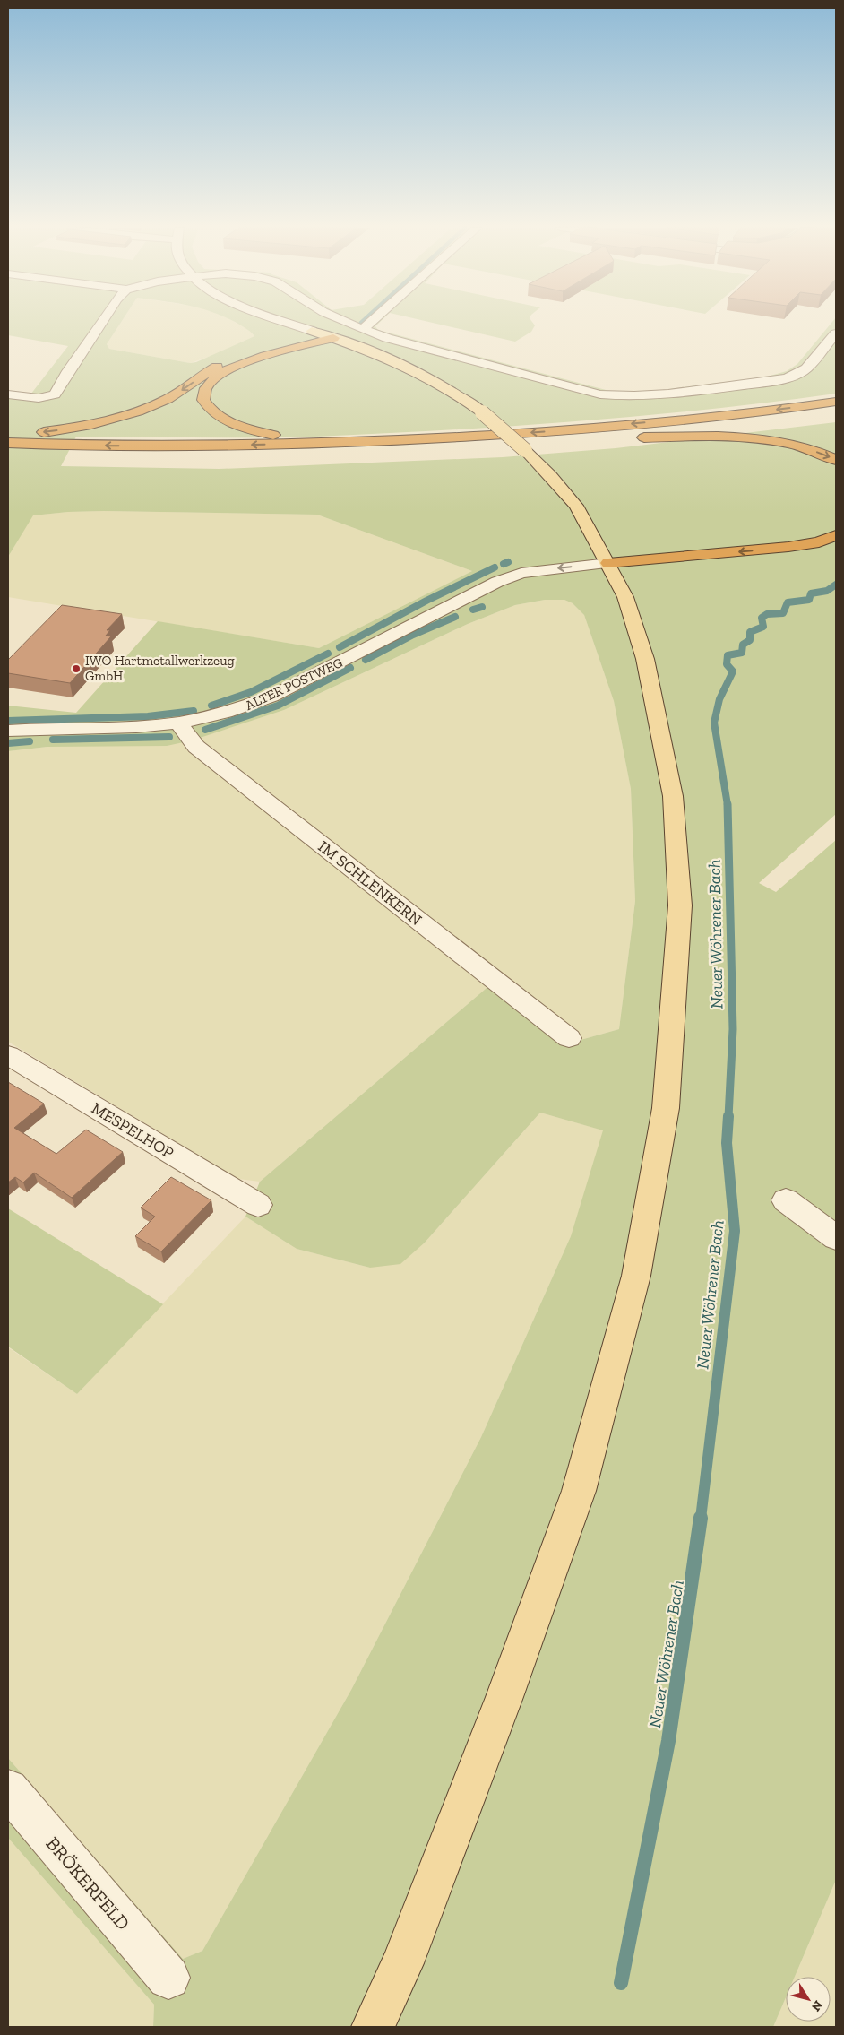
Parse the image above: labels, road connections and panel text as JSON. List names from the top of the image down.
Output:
{
  "streets": {
    "street": [
      "ALTER POSTWEG",
      "IM SCHLENKERN",
      "MESPELHOP",
      "BRÖKERFELD"
    ]
  },
  "crossings": [
    ["ALTER POSTWEG", "IM SCHLENKERN"]
  ],
  "water": ["Neuer Wöhrener Bach"],
  "places": ["IWO Hartmetallwerkzeug GmbH"],
  "north": "bottom right"
}
